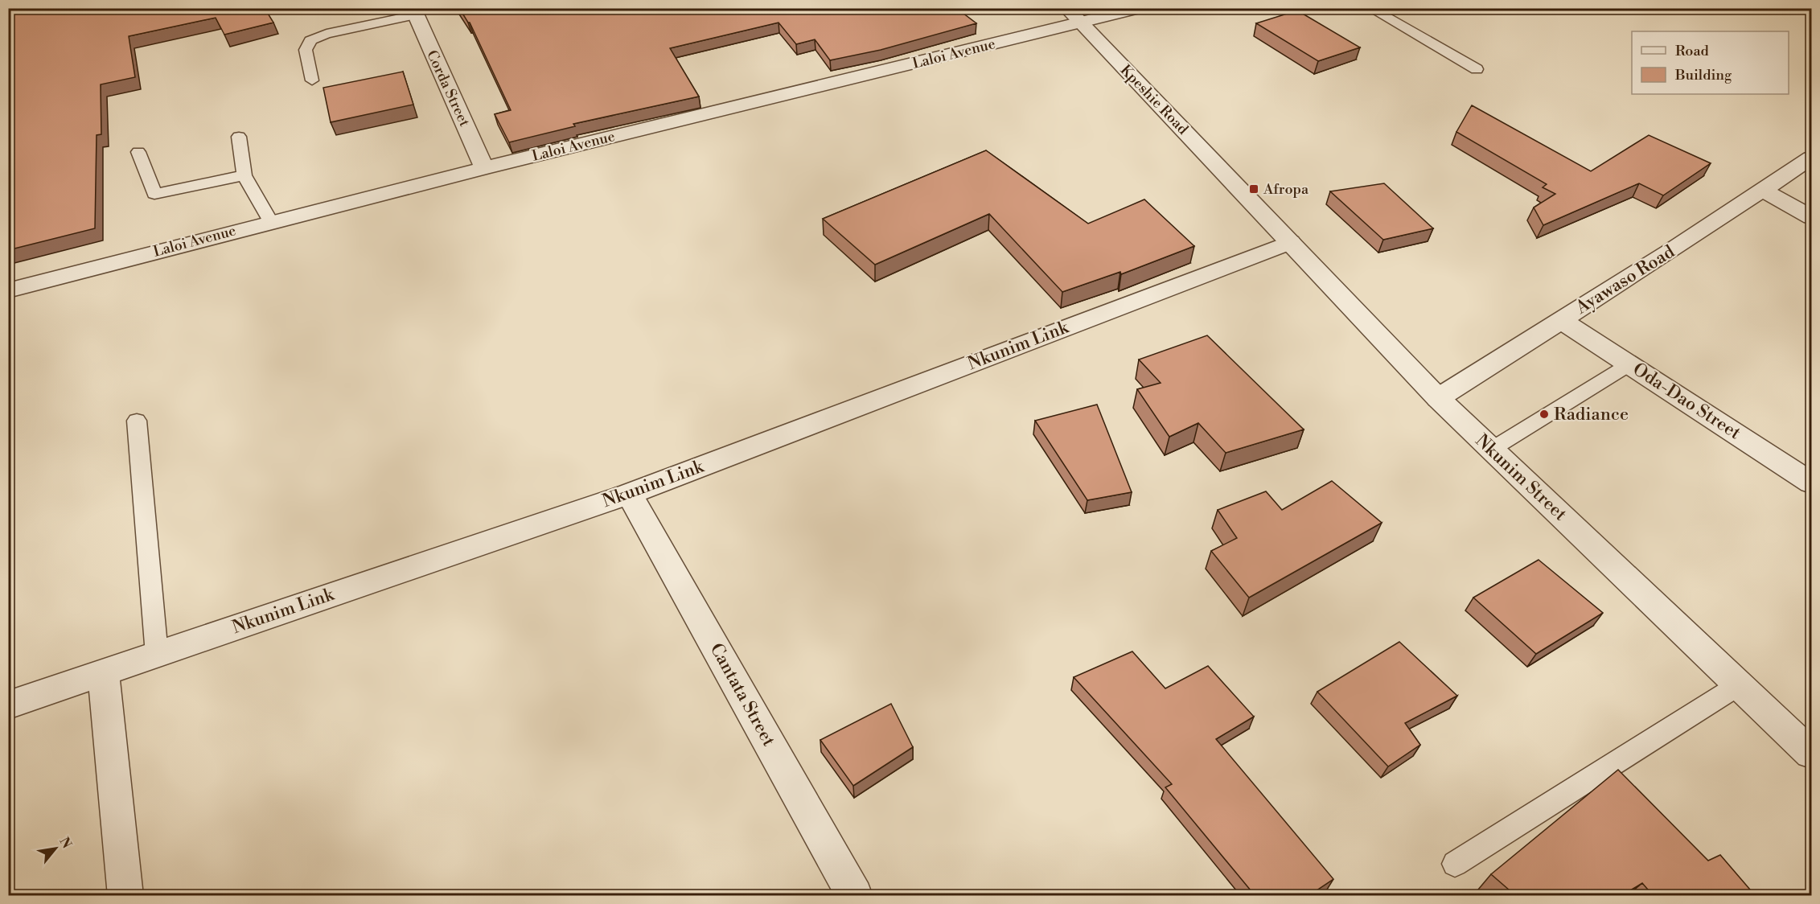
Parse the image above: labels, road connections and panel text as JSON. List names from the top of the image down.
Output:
{
  "streets": {
    "street": [
      "Laloi Avenue",
      "Corda Street",
      "Kpeshie Road",
      "Ayawaso Road",
      "Nkunim Link",
      "Oda-Dao Street",
      "Nkunim Street",
      "Cantata Street"
    ]
  },
  "crossings": [
    ["Laloi Avenue", "Corda Street"],
    ["Laloi Avenue", "Kpeshie Road"],
    ["Kpeshie Road", "Nkunim Street"],
    ["Ayawaso Road", "Oda-Dao Street"],
    ["Ayawaso Road", "Nkunim Street"],
    ["Nkunim Link", "Nkunim Street"],
    ["Nkunim Link", "Cantata Street"]
  ],
  "places": {
    "transit": ["Afropa"],
    "other": ["Radiance"]
  },
  "legend": ["Road", "Building"],
  "north": "top right"
}
